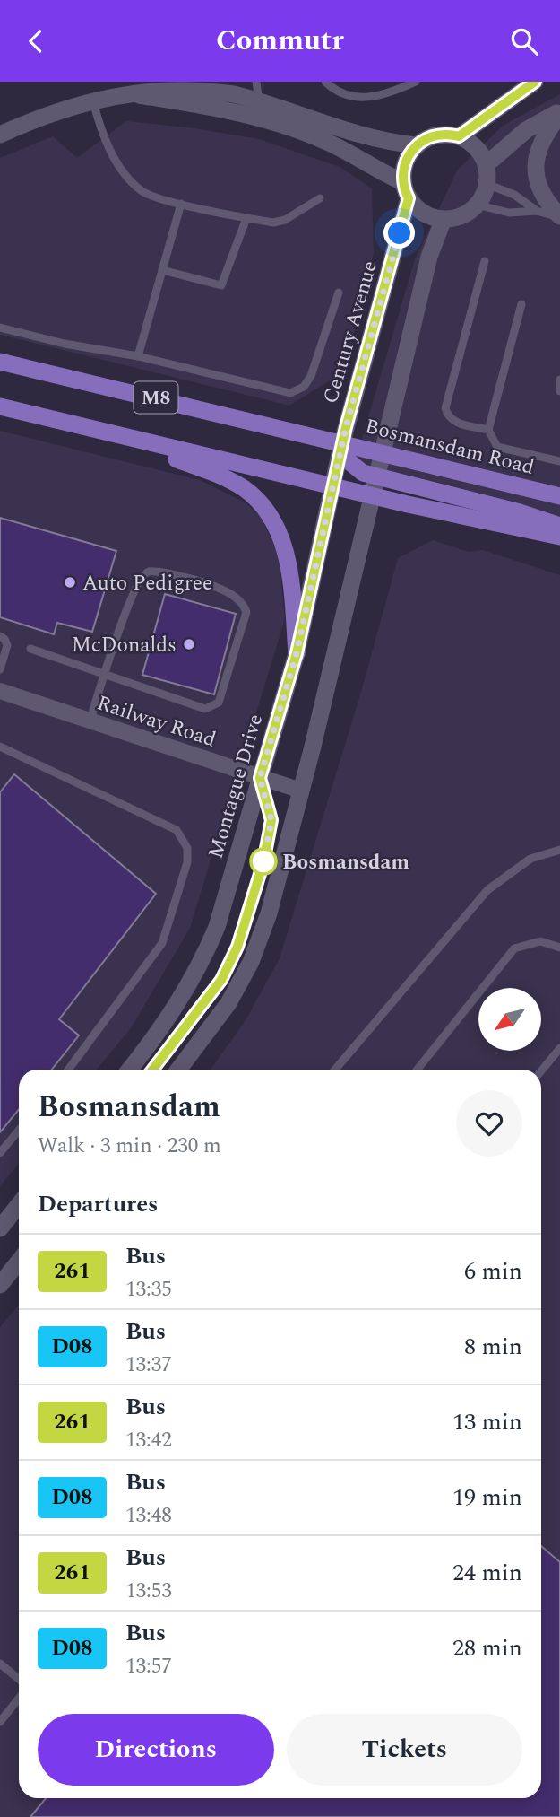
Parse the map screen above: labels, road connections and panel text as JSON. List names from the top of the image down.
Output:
{
  "streets": {
    "main road": ["M8", "Bosmansdam Road"],
    "street": ["Century Avenue", "Railway Road", "Montague Drive"]
  },
  "crossings": [
    ["Century Avenue", "M8"],
    ["Century Avenue", "Bosmansdam Road"],
    ["Century Avenue", "Montague Drive"],
    ["M8", "Montague Drive"],
    ["Railway Road", "Montague Drive"]
  ],
  "places": ["Auto Pedigree", "McDonalds", "Bosmansdam"],
  "lines": ["bus line 261"],
  "north": "bottom left",
  "page": {
    "header": "Commutr",
    "heading": [
      ["Bosmansdam", "Walk · 3 min · 230 m"],
      "Departures"
    ],
    "list": [
      {
        "mark": "261",
        "name": "Bus",
        "note": "13:35",
        "value": "6 min"
      },
      {
        "mark": "D08",
        "name": "Bus",
        "note": "13:37",
        "value": "8 min"
      },
      {
        "mark": "261",
        "name": "Bus",
        "note": "13:42",
        "value": "13 min"
      },
      {
        "mark": "D08",
        "name": "Bus",
        "note": "13:48",
        "value": "19 min"
      },
      {
        "mark": "261",
        "name": "Bus",
        "note": "13:53",
        "value": "24 min"
      },
      {
        "mark": "D08",
        "name": "Bus",
        "note": "13:57",
        "value": "28 min"
      }
    ],
    "buttons": ["Directions", "Tickets"]
  }
}
